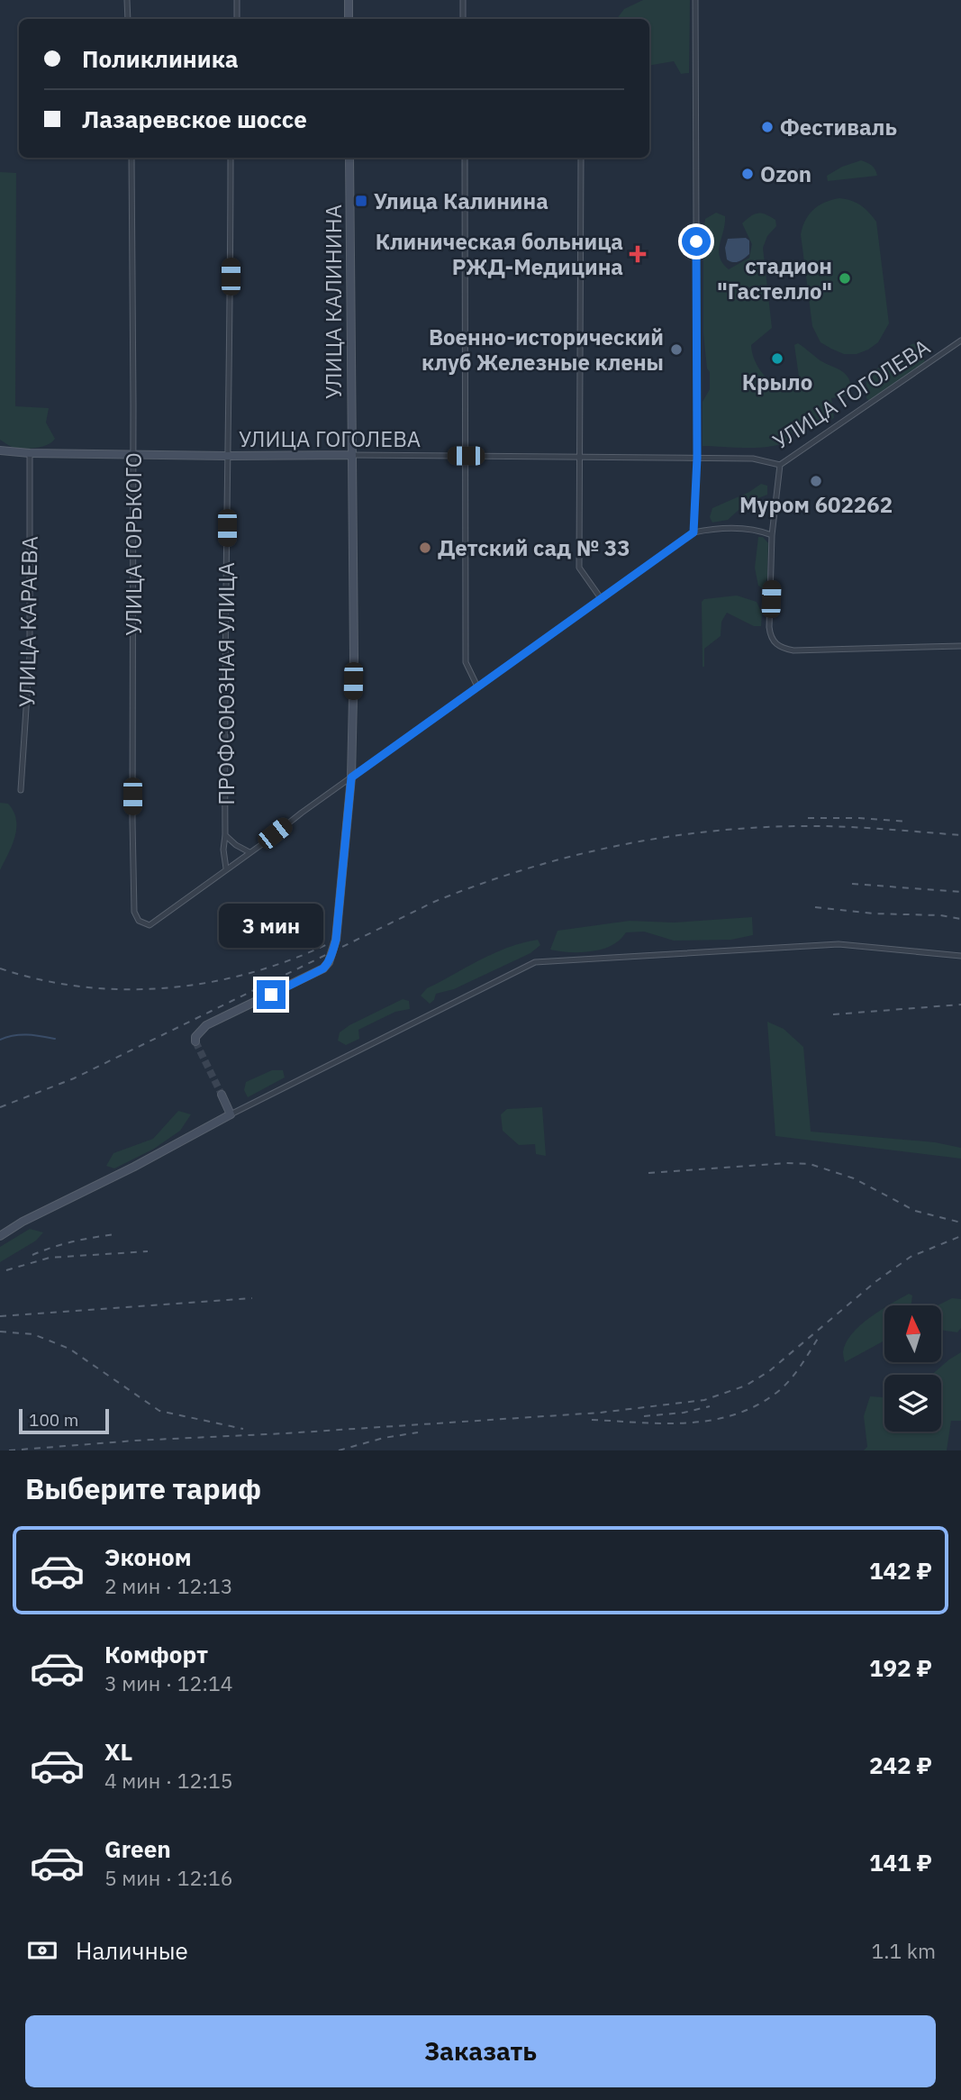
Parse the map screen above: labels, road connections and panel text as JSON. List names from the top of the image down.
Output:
{
  "streets": {
    "street": [
      "УЛИЦА КАЛИНИНА",
      "УЛИЦА ГОГОЛЕВА",
      "УЛИЦА ГОРЬКОГО",
      "УЛИЦА КАРАЕВА",
      "ПРОФСОЮЗНАЯ УЛИЦА"
    ]
  },
  "crossings": [
    ["УЛИЦА КАЛИНИНА", "УЛИЦА ГОГОЛЕВА"],
    ["УЛИЦА ГОГОЛЕВА", "УЛИЦА ГОРЬКОГО"],
    ["УЛИЦА ГОГОЛЕВА", "УЛИЦА КАРАЕВА"],
    ["УЛИЦА ГОГОЛЕВА", "ПРОФСОЮЗНАЯ УЛИЦА"],
    ["УЛИЦА ГОРЬКОГО", "ПРОФСОЮЗНАЯ УЛИЦА"]
  ],
  "places": {
    "other": [
      "Фестиваль",
      "Ozon",
      "стадион \"Гастелло\"",
      "Военно-исторический клуб Железные клены",
      "Крыло",
      "Муром 602262",
      "Детский сад № 33"
    ],
    "transit": ["Улица Калинина"],
    "health": ["Клиническая больница РЖД-Медицина"]
  },
  "scale_bar": "100 m",
  "north": "top",
  "page": {
    "banner": ["Поликлиника", "Лазаревское шоссе"],
    "bubble": "3 мин",
    "scale": "100 m",
    "heading": "Выберите тариф",
    "list": [
      {
        "name": "Эконом",
        "note": "2 мин · 12:13",
        "value": "142 ₽"
      },
      {
        "name": "Комфорт",
        "note": "3 мин · 12:14",
        "value": "192 ₽"
      },
      {
        "name": "XL",
        "note": "4 мин · 12:15",
        "value": "242 ₽"
      },
      {
        "name": "Green",
        "note": "5 мин · 12:16",
        "value": "141 ₽"
      }
    ],
    "pay": ["Наличные", "1.1 km"],
    "buttons": "Заказать"
  }
}
